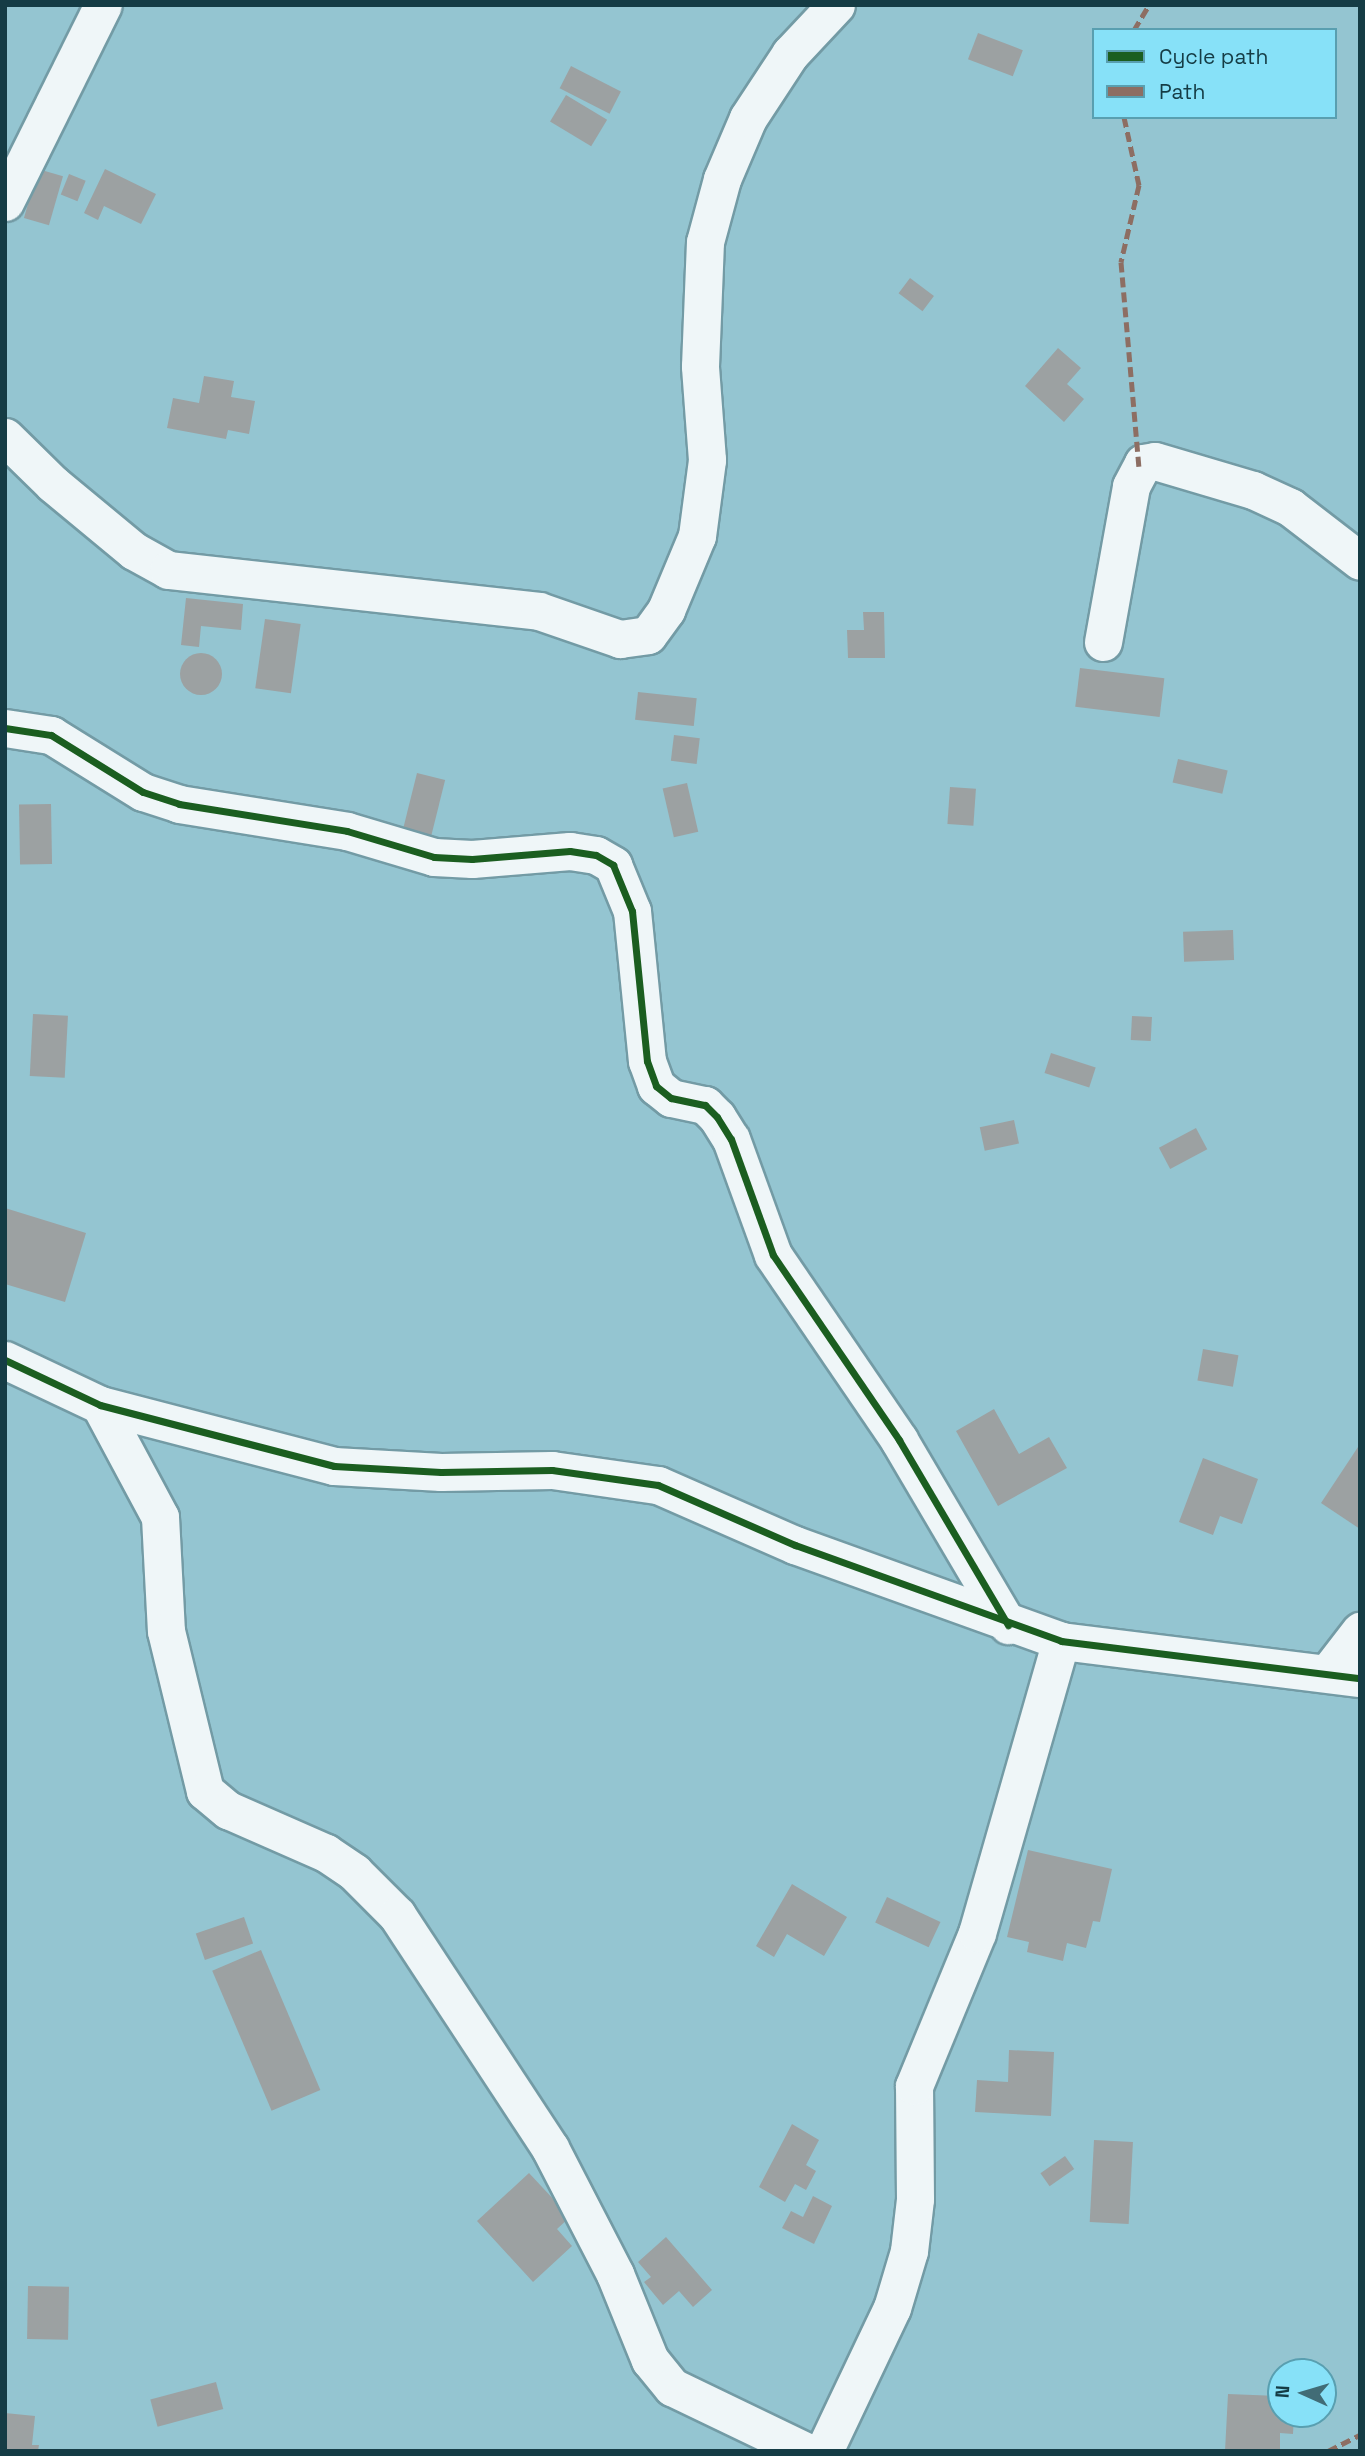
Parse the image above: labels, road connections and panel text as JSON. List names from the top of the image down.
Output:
{
  "legend": ["Cycle path", "Path"],
  "north": "left"
}
